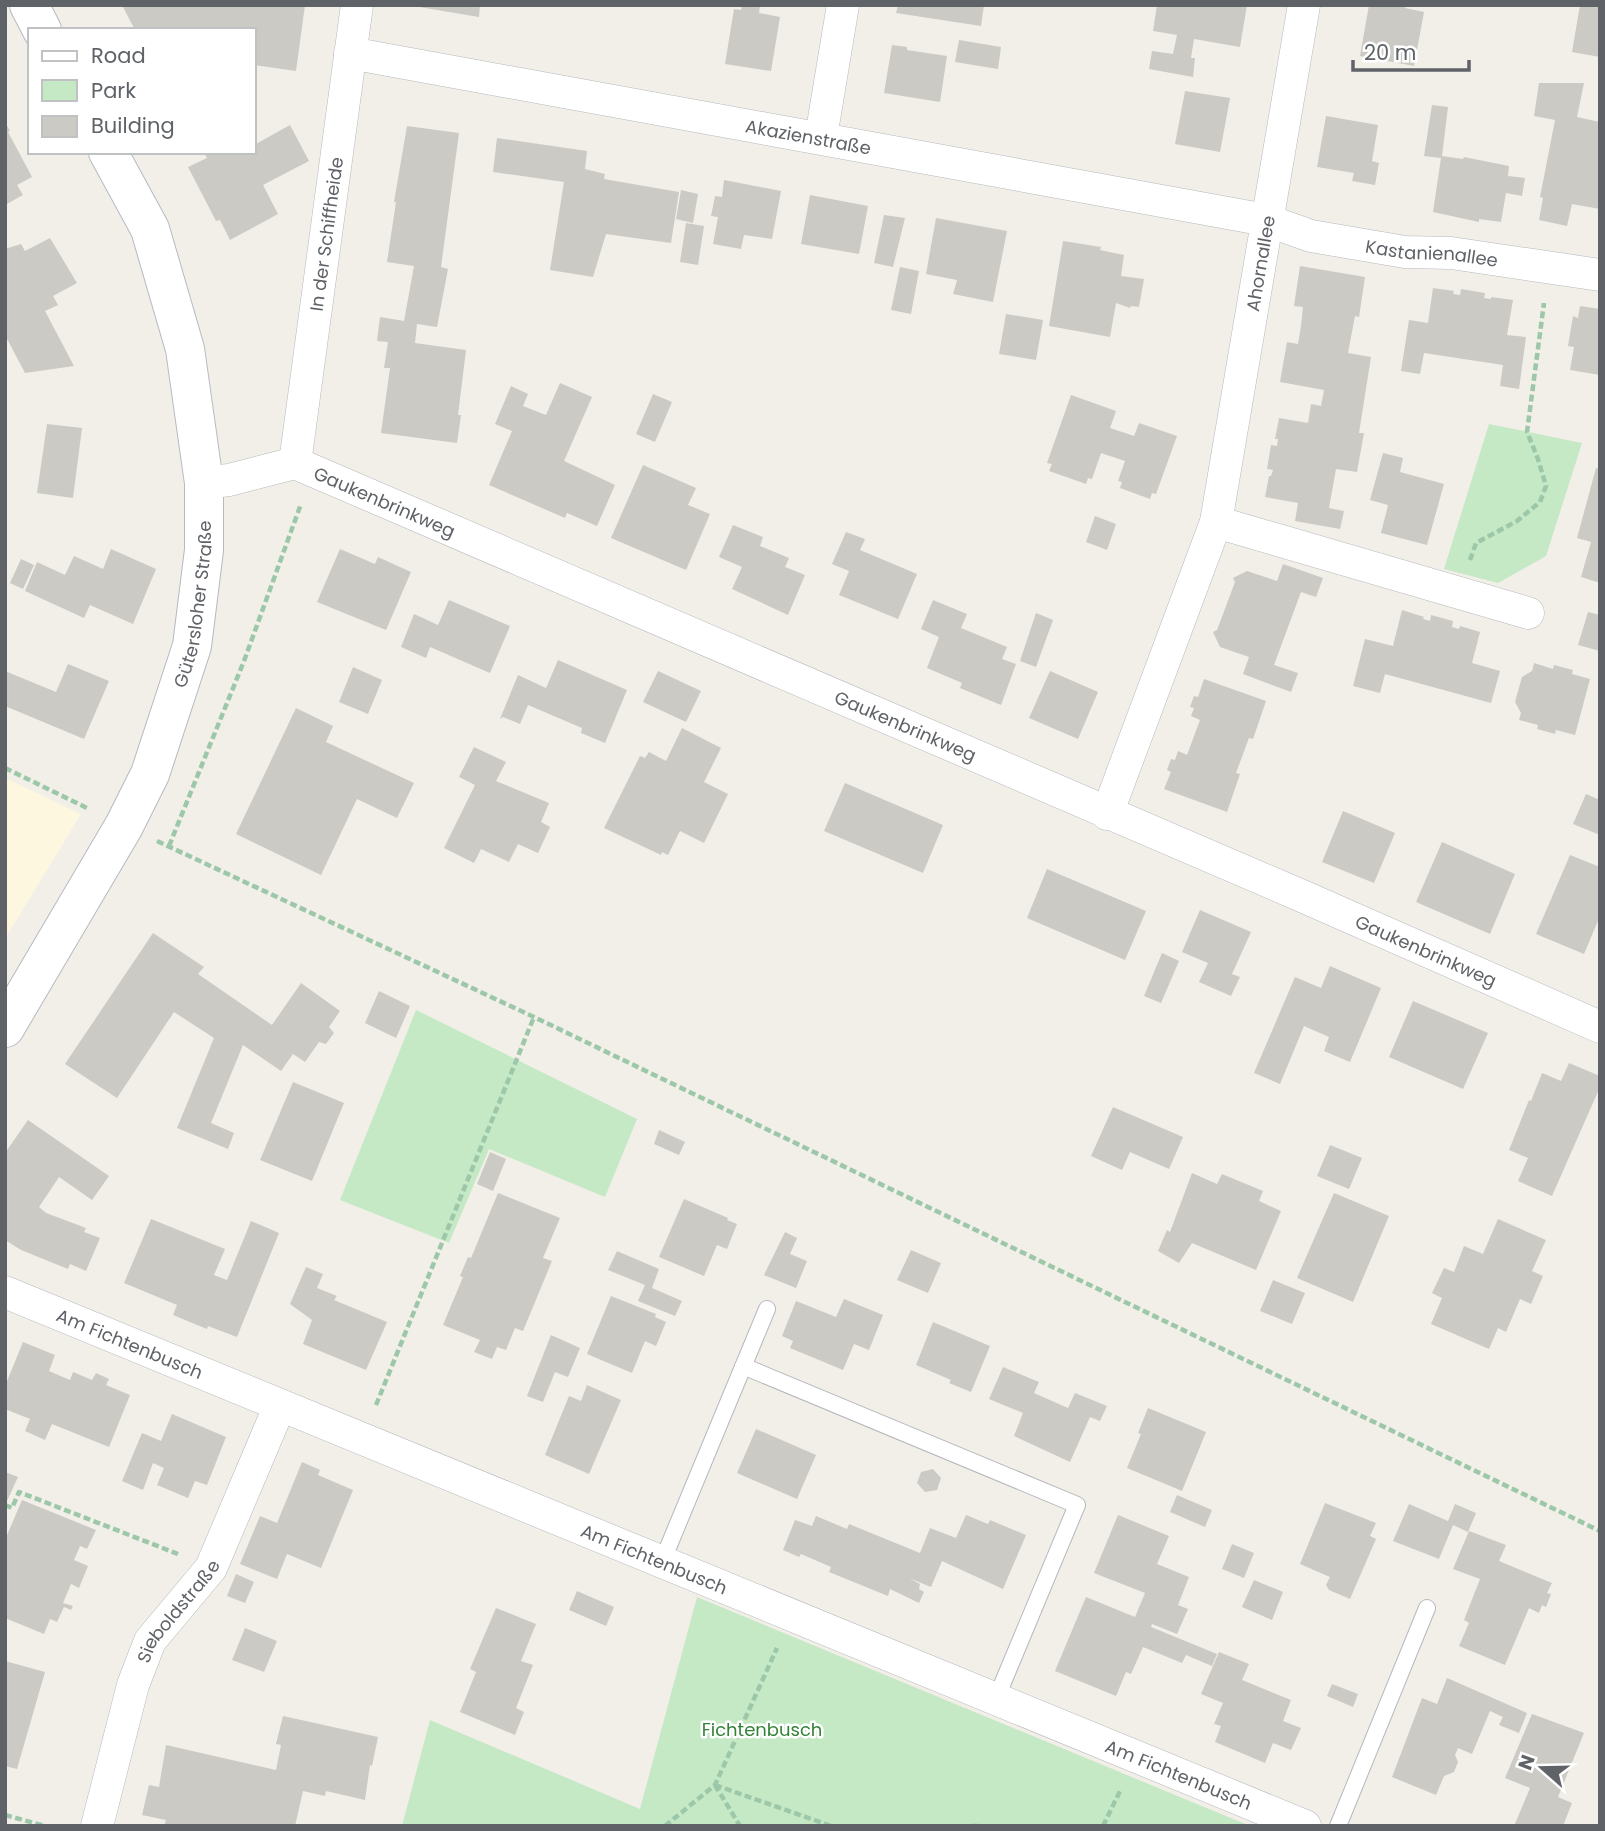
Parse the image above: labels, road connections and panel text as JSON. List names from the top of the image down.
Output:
{
  "streets": {
    "main road": ["Gütersloher Straße"],
    "street": [
      "Akazienstraße",
      "In der Schiffheide",
      "Kastanienallee",
      "Ahornallee",
      "Gaukenbrinkweg",
      "Am Fichtenbusch",
      "Sieboldstraße"
    ]
  },
  "crossings": [
    ["Akazienstraße", "In der Schiffheide"],
    ["Akazienstraße", "Kastanienallee"],
    ["Akazienstraße", "Ahornallee"],
    ["In der Schiffheide", "Gaukenbrinkweg"],
    ["Kastanienallee", "Ahornallee"],
    ["Ahornallee", "Gaukenbrinkweg"],
    ["Gaukenbrinkweg", "Gütersloher Straße"],
    ["Am Fichtenbusch", "Sieboldstraße"]
  ],
  "parks": ["Fichtenbusch"],
  "legend": ["Road", "Park", "Building"],
  "scale_bar": "20 m",
  "north": "left"
}
